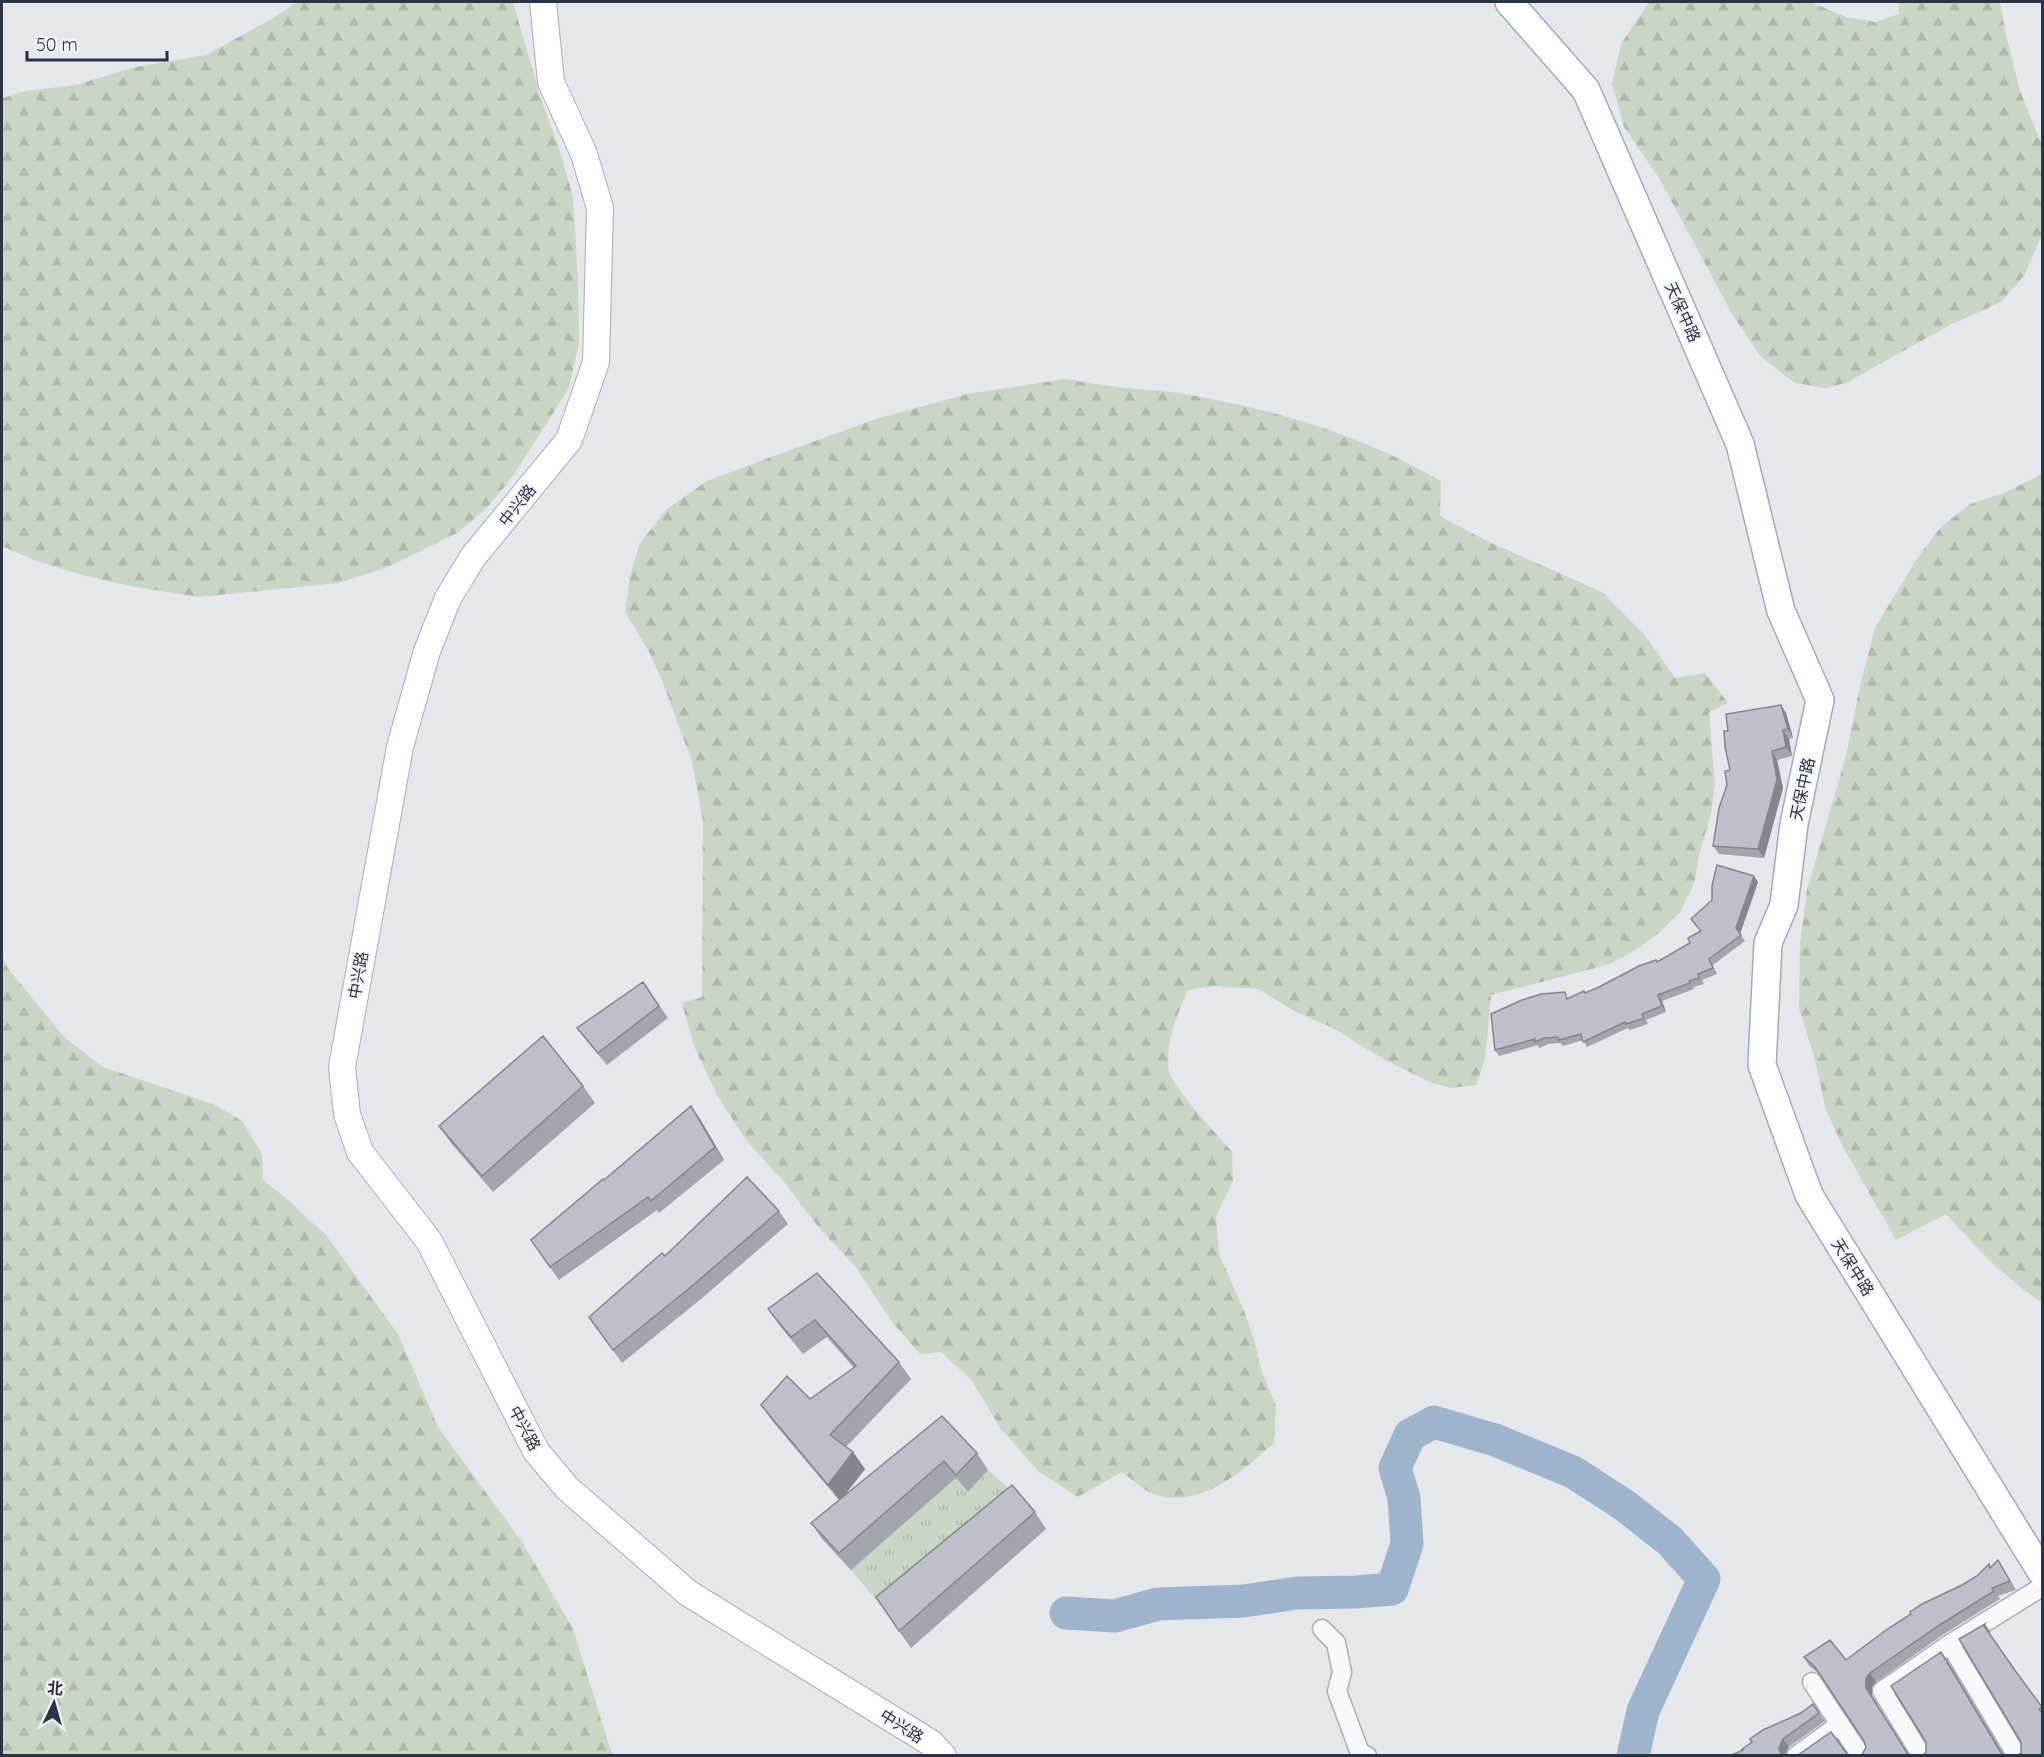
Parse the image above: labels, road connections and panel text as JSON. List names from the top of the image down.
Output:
{
  "streets": {
    "main road": ["天保中路", "中兴路"]
  },
  "scale_bar": "50 m",
  "north": "top"
}
